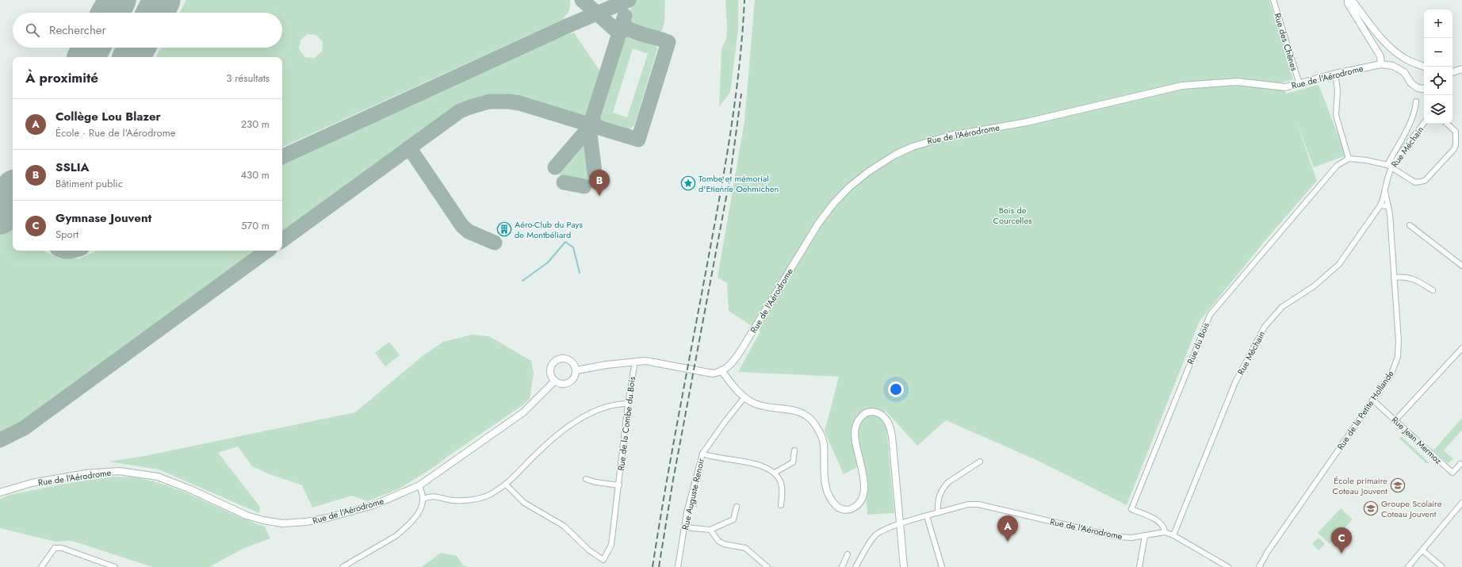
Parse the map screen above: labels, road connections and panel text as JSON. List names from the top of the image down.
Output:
{
  "streets": {
    "street": [
      "Rue des Chênes",
      "Rue de l'Aérodrome",
      "Rue Méchain",
      "Rue du Bois",
      "Rue de la Petite Hollande",
      "Rue de la Combe du Bois",
      "Rue Jean Mermoz",
      "Rue Auguste Renoir"
    ]
  },
  "crossings": [
    ["Rue des Chênes", "Rue de l'Aérodrome"],
    ["Rue de l'Aérodrome", "Rue du Bois"],
    ["Rue Méchain", "Rue de la Petite Hollande"],
    ["Rue de la Petite Hollande", "Rue Jean Mermoz"]
  ],
  "parks": ["Bois de Courcelles"],
  "places": {
    "place": ["Tombe et mémorial d'Etienne Oehmichen"],
    "building": ["Aéro-Club du Pays de Montbéliard"],
    "school or university": ["École primaire Coteau Jouvent", "Groupe Scolaire Coteau Jouvent"]
  },
  "page": {
    "map_buttons": ["+", "−"],
    "search": "Rechercher",
    "heading": ["À proximité", "3 résultats"],
    "list": [
      {
        "mark": "A",
        "name": "Collège Lou Blazer",
        "note": "École · Rue de l'Aérodrome",
        "value": "230 m"
      },
      {
        "mark": "B",
        "name": "SSLIA",
        "note": "Bâtiment public",
        "value": "430 m"
      },
      {
        "mark": "C",
        "name": "Gymnase Jouvent",
        "note": "Sport",
        "value": "570 m"
      }
    ],
    "pins": ["B", "A", "C"]
  }
}
